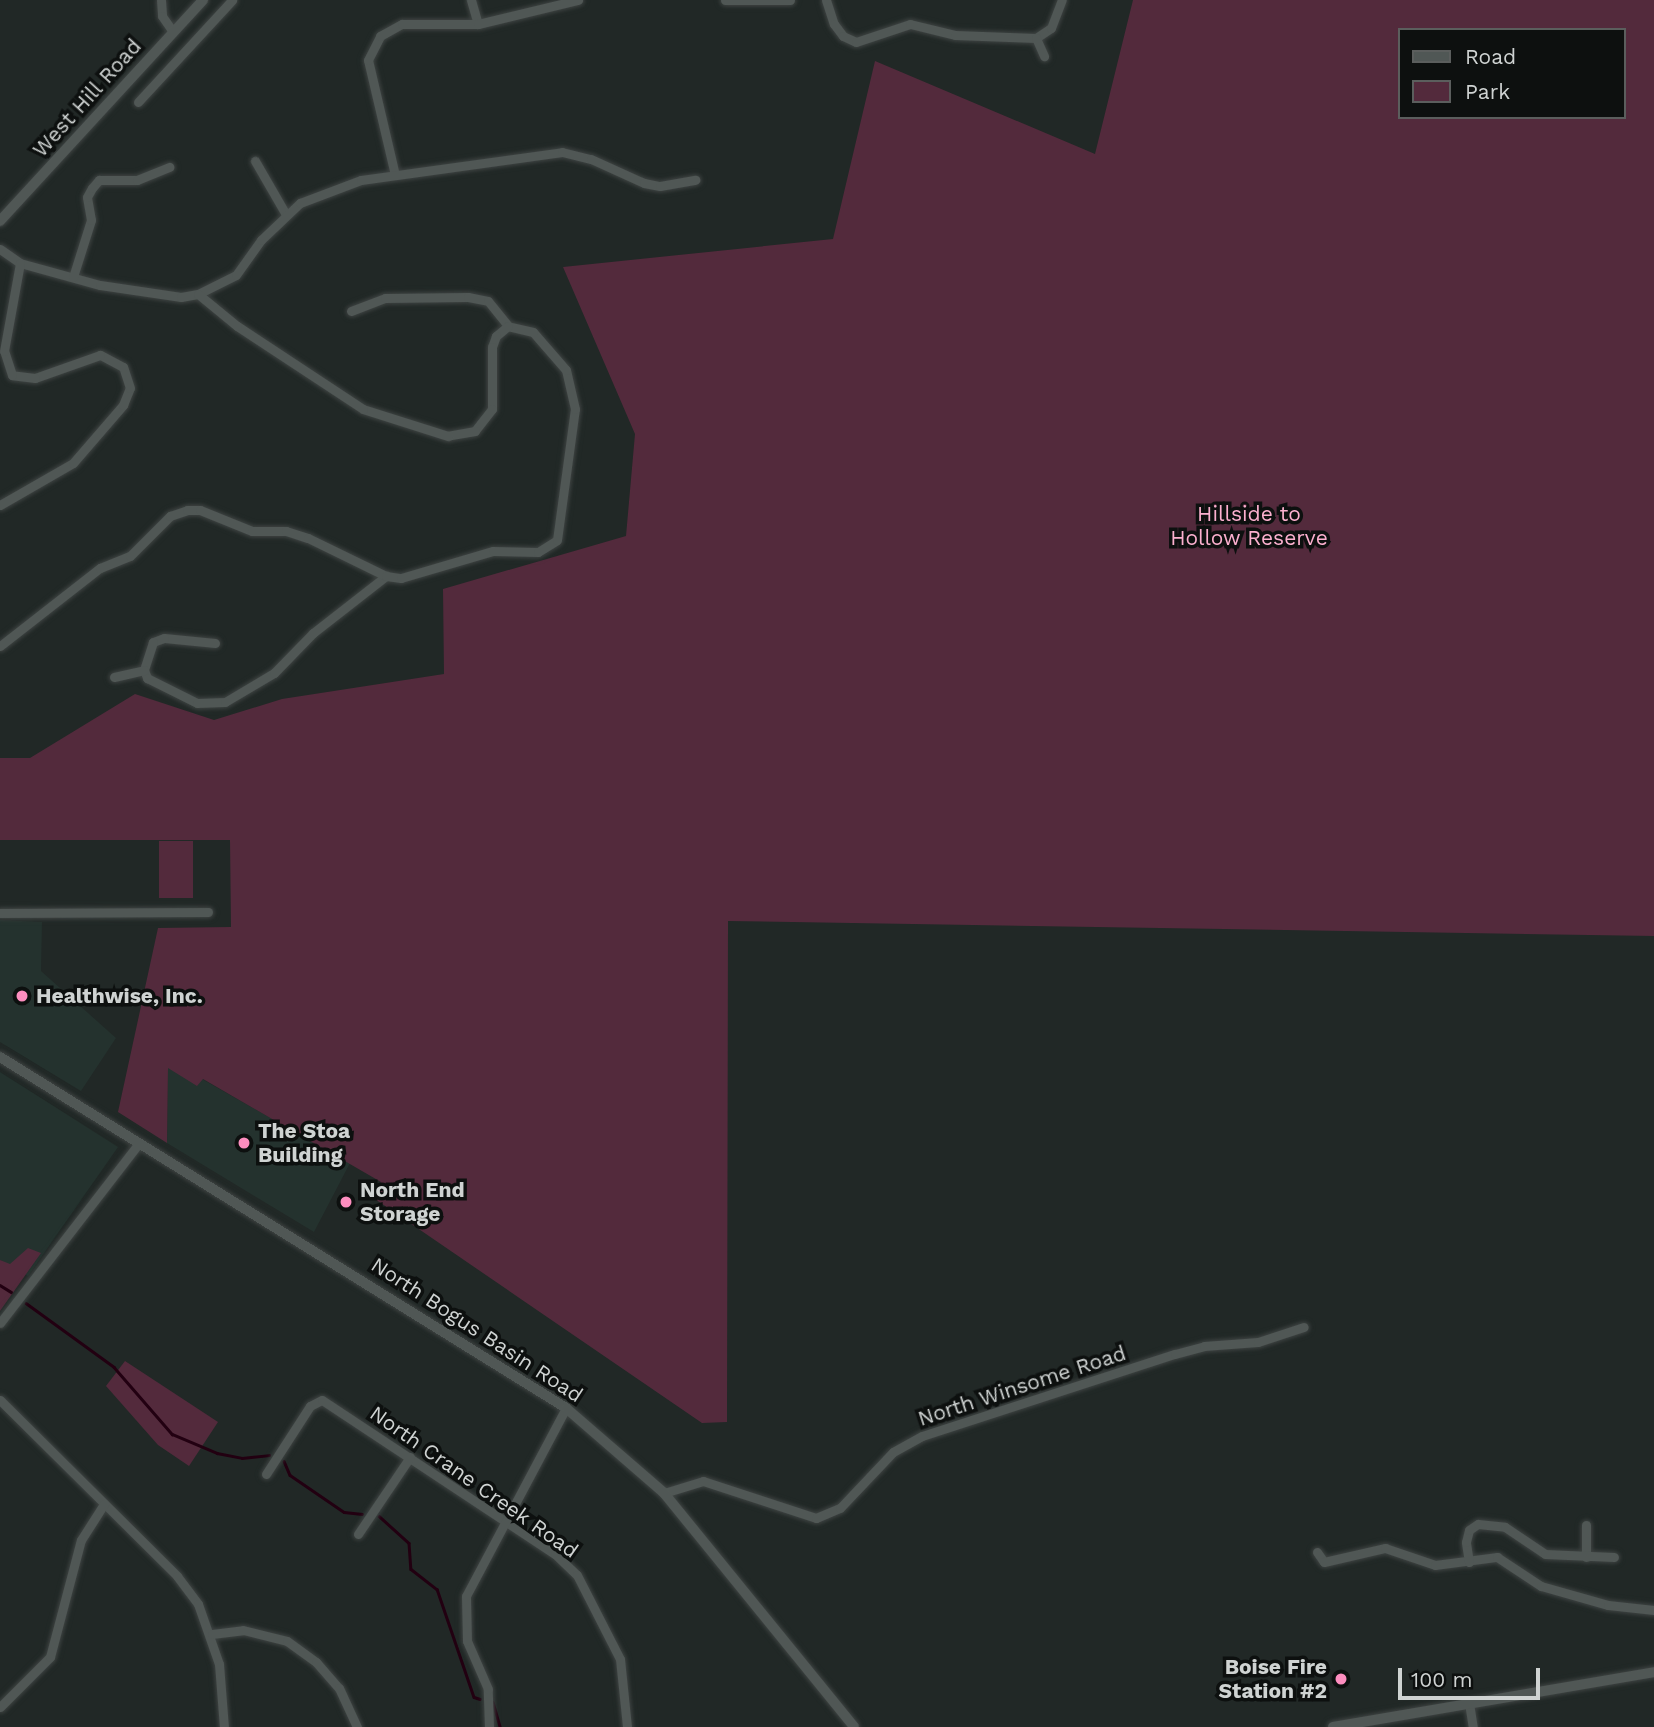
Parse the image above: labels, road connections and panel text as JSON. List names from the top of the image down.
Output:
{
  "streets": {
    "street": [
      "West Hill Road",
      "North Bogus Basin Road",
      "North Winsome Road",
      "North Crane Creek Road"
    ]
  },
  "crossings": [
    ["North Bogus Basin Road", "North Winsome Road"]
  ],
  "parks": ["Hillside to Hollow Reserve"],
  "places": [
    "Healthwise, Inc.",
    "The Stoa Building",
    "North End Storage",
    "Boise Fire Station #2"
  ],
  "legend": ["Road", "Park"],
  "scale_bar": "100 m"
}
